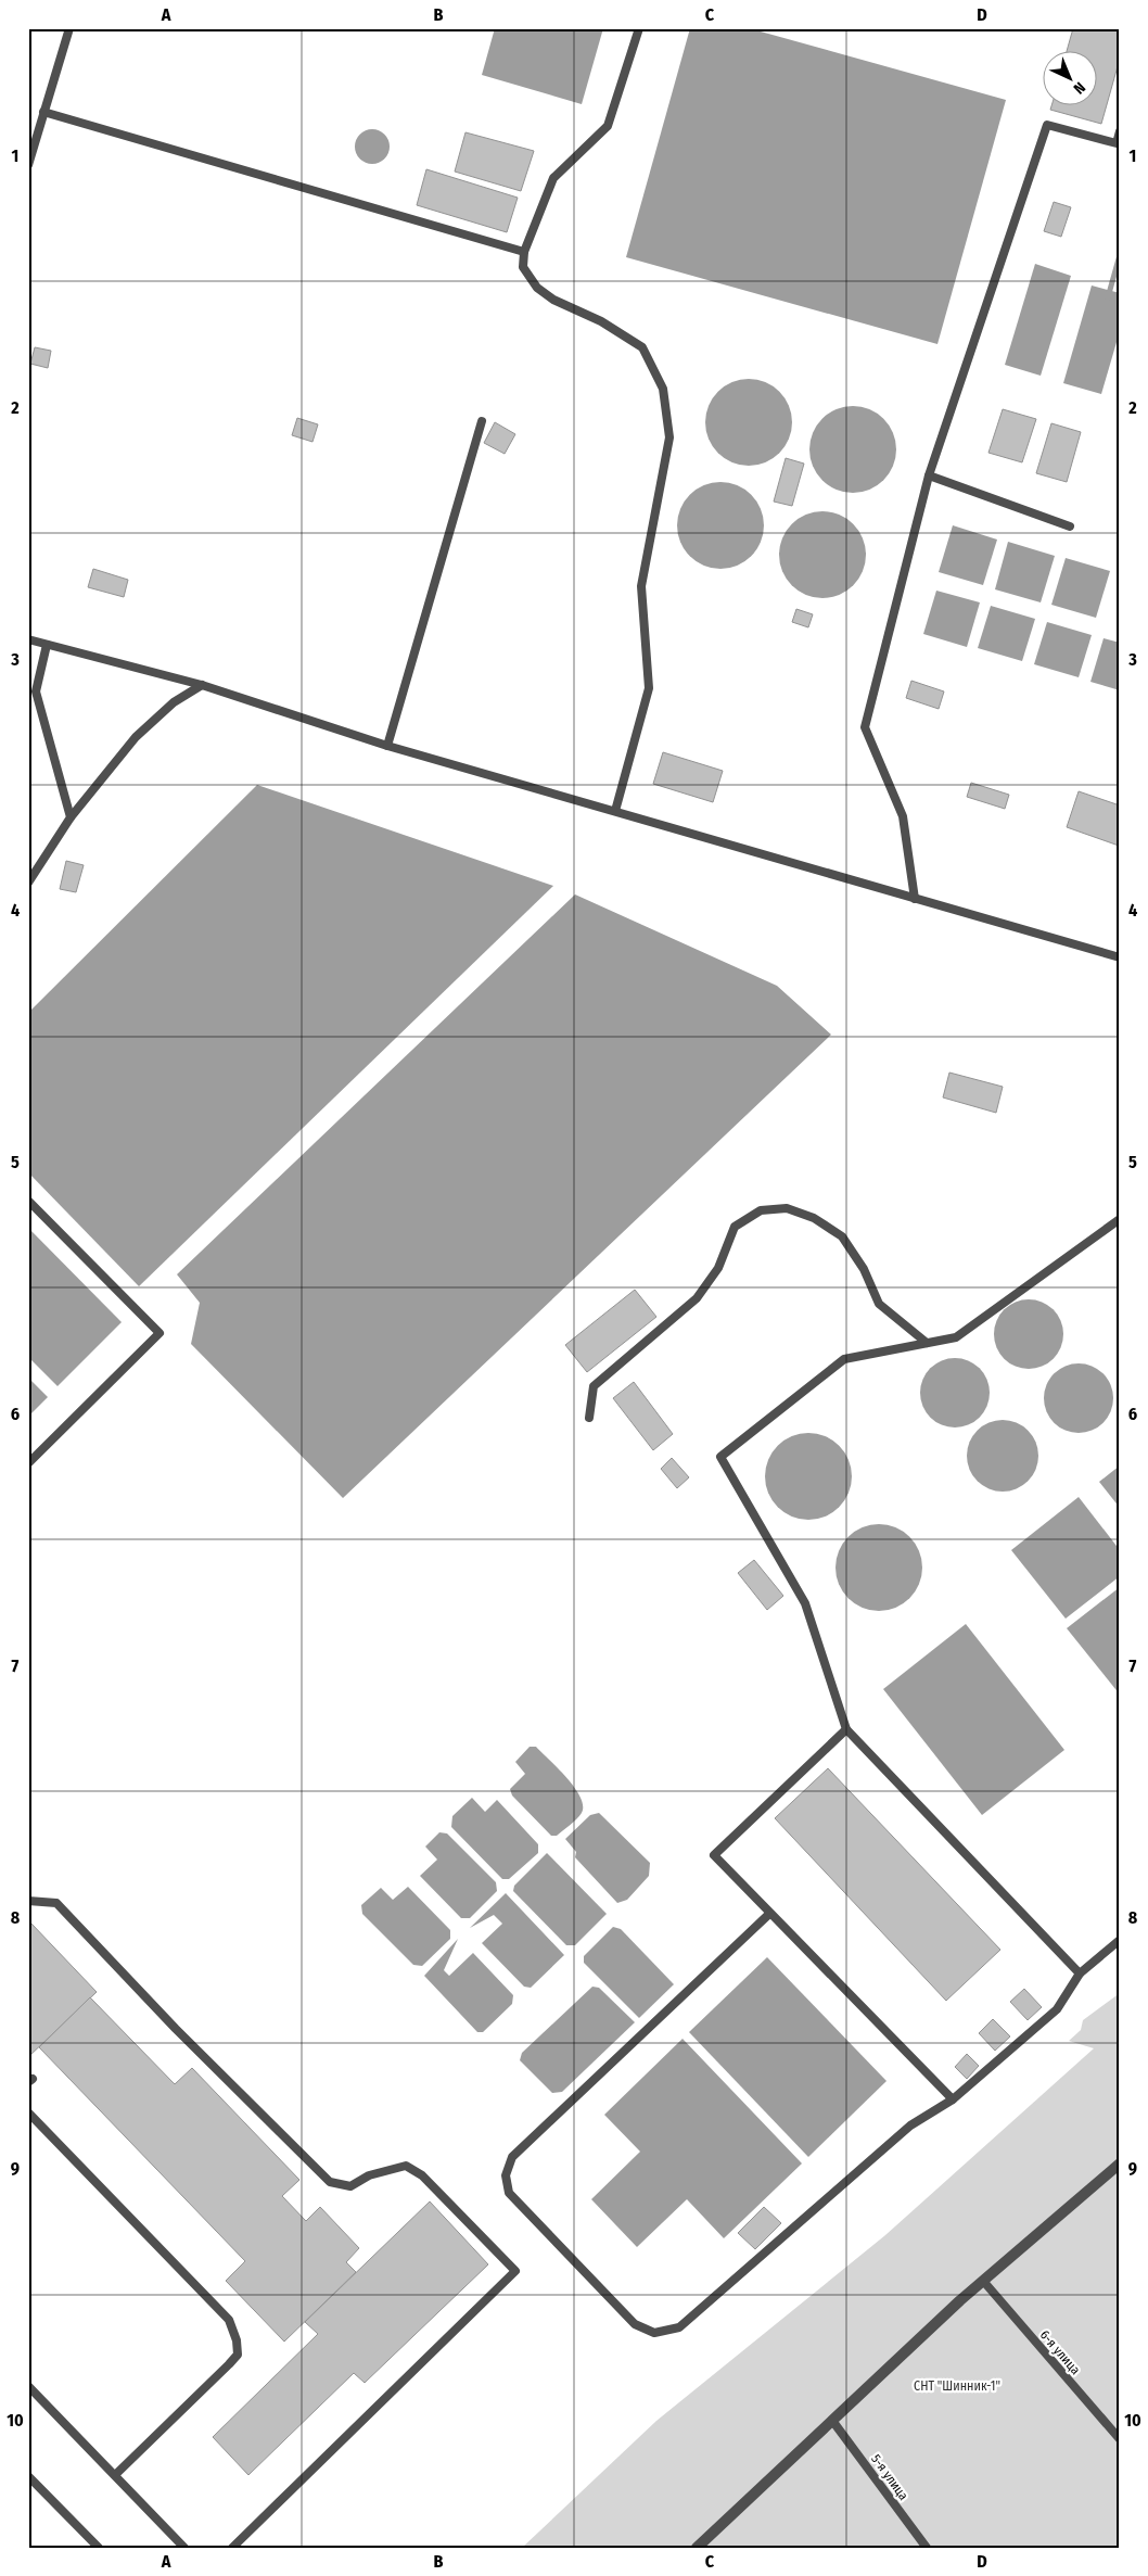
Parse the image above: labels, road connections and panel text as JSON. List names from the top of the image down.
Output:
{
  "streets": {
    "lane": ["6-я улица", "5-я улица"]
  },
  "parks": ["СНТ \"Шинник-1\""],
  "north": "bottom right",
  "grid": {
    "columns": [
      "A",
      "B",
      "C",
      "D"
    ],
    "rows": [
      "1",
      "2",
      "3",
      "4",
      "5",
      "6",
      "7",
      "8",
      "9",
      "10"
    ]
  }
}
